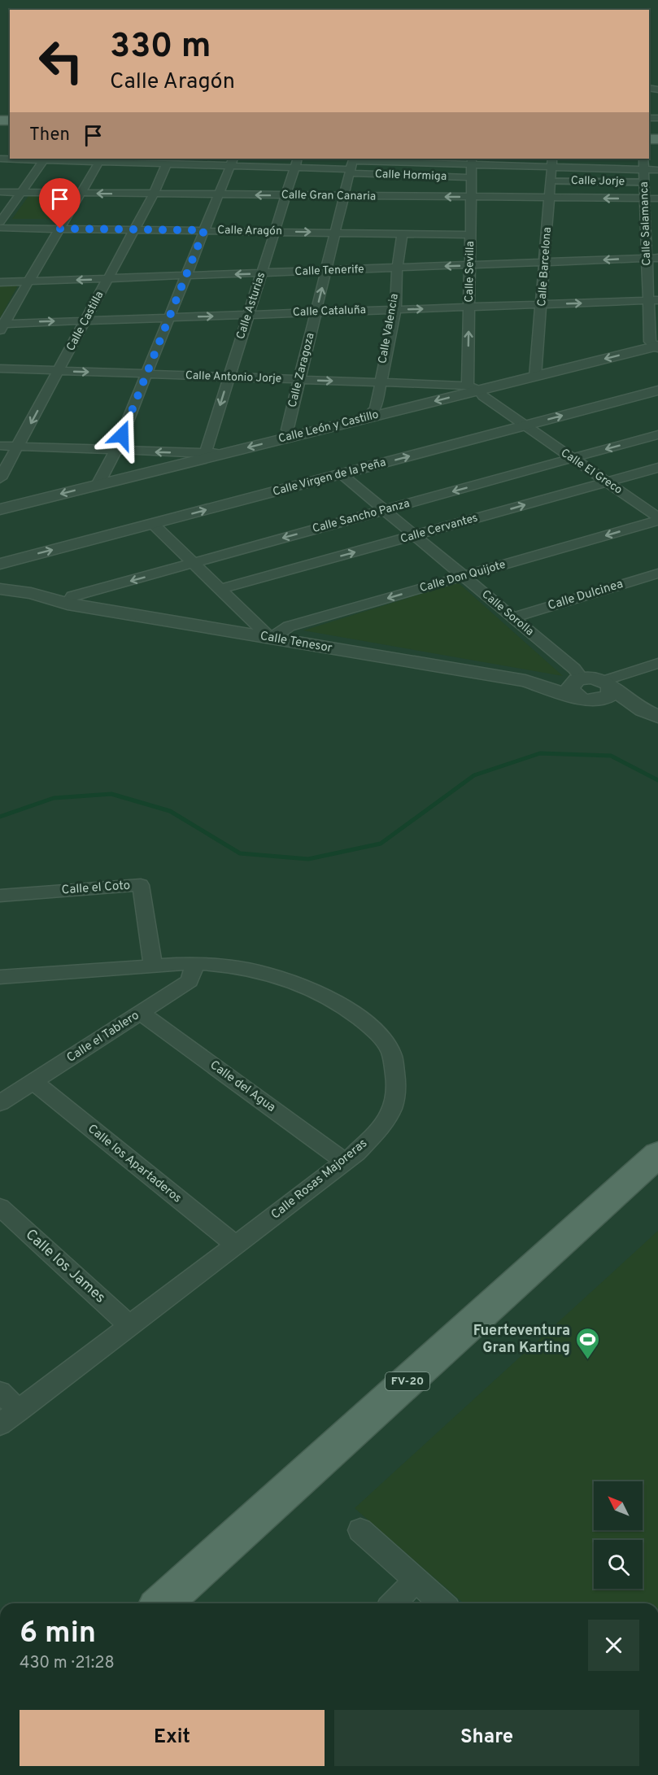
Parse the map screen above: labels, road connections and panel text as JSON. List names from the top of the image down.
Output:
{
  "streets": {
    "main road": ["FV-20"],
    "street": [
      "Calle Hormiga",
      "Calle Jorje",
      "Calle Gran Canaria",
      "Calle Salamanca",
      "Calle Aragón",
      "Calle Barcelona",
      "Calle Tenerife",
      "Calle Sevilla",
      "Calle Asturias",
      "Calle Cataluña",
      "Calle Castilla",
      "Calle Valencia",
      "Calle Zaragoza",
      "Calle Antonio Jorje",
      "Calle León y Castillo",
      "Calle El Greco",
      "Calle Virgen de la Peña",
      "Calle Sancho Panza",
      "Calle Cervantes",
      "Calle Don Quijote",
      "Calle Dulcinea",
      "Calle Sorolla",
      "Calle Tenesor",
      "Calle el Coto",
      "Calle el Tablero",
      "Calle del Agua",
      "Calle los Apartaderos",
      "Calle Rosas Majoreras",
      "Calle los James"
    ]
  },
  "crossings": [
    ["Calle Hormiga", "Calle Gran Canaria"],
    ["Calle Hormiga", "Calle Sevilla"],
    ["Calle Hormiga", "Calle Zaragoza"],
    ["Calle Jorje", "Calle Salamanca"],
    ["Calle Jorje", "Calle Barcelona"],
    ["Calle Gran Canaria", "Calle Salamanca"],
    ["Calle Gran Canaria", "Calle Barcelona"],
    ["Calle Gran Canaria", "Calle Sevilla"],
    ["Calle Gran Canaria", "Calle Asturias"],
    ["Calle Gran Canaria", "Calle Castilla"],
    ["Calle Gran Canaria", "Calle Zaragoza"],
    ["Calle Salamanca", "Calle Tenerife"],
    ["Calle Salamanca", "Calle Cataluña"],
    ["Calle Salamanca", "Calle León y Castillo"],
    ["Calle Aragón", "Calle Sevilla"],
    ["Calle Aragón", "Calle Asturias"],
    ["Calle Aragón", "Calle Castilla"],
    ["Calle Aragón", "Calle Valencia"],
    ["Calle Aragón", "Calle Zaragoza"],
    ["Calle Barcelona", "Calle Tenerife"],
    ["Calle Barcelona", "Calle Cataluña"],
    ["Calle Barcelona", "Calle León y Castillo"],
    ["Calle Tenerife", "Calle Sevilla"],
    ["Calle Tenerife", "Calle Asturias"],
    ["Calle Tenerife", "Calle Castilla"],
    ["Calle Tenerife", "Calle Valencia"],
    ["Calle Tenerife", "Calle Zaragoza"],
    ["Calle Sevilla", "Calle Cataluña"],
    ["Calle Sevilla", "Calle Antonio Jorje"],
    ["Calle Sevilla", "Calle León y Castillo"],
    ["Calle Sevilla", "Calle El Greco"],
    ["Calle Asturias", "Calle Cataluña"],
    ["Calle Asturias", "Calle Antonio Jorje"],
    ["Calle Cataluña", "Calle Castilla"],
    ["Calle Cataluña", "Calle Valencia"],
    ["Calle Cataluña", "Calle Zaragoza"],
    ["Calle Castilla", "Calle Antonio Jorje"],
    ["Calle Valencia", "Calle Antonio Jorje"],
    ["Calle Valencia", "Calle León y Castillo"],
    ["Calle Zaragoza", "Calle Antonio Jorje"],
    ["Calle Zaragoza", "Calle León y Castillo"],
    ["Calle Antonio Jorje", "Calle León y Castillo"],
    ["Calle Antonio Jorje", "Calle El Greco"],
    ["Calle León y Castillo", "Calle El Greco"],
    ["Calle El Greco", "Calle Virgen de la Peña"],
    ["Calle El Greco", "Calle Sancho Panza"],
    ["Calle El Greco", "Calle Cervantes"],
    ["Calle El Greco", "Calle Don Quijote"],
    ["Calle Virgen de la Peña", "Calle Sorolla"],
    ["Calle Sancho Panza", "Calle Sorolla"],
    ["Calle Sancho Panza", "Calle Tenesor"],
    ["Calle Cervantes", "Calle Sorolla"],
    ["Calle Don Quijote", "Calle Sorolla"],
    ["Calle Don Quijote", "Calle Tenesor"],
    ["Calle Dulcinea", "Calle Sorolla"],
    ["Calle Sorolla", "Calle Tenesor"],
    ["Calle el Coto", "Calle Rosas Majoreras"],
    ["Calle el Tablero", "Calle del Agua"],
    ["Calle el Tablero", "Calle los Apartaderos"],
    ["Calle el Tablero", "Calle Rosas Majoreras"],
    ["Calle del Agua", "Calle Rosas Majoreras"],
    ["Calle los Apartaderos", "Calle Rosas Majoreras"],
    ["Calle Rosas Majoreras", "Calle los James"]
  ],
  "one_way": ["Calle Sevilla", "Calle Cervantes", "Calle Don Quijote"],
  "places": {
    "sports": ["Fuerteventura Gran Karting"]
  },
  "north": "top left",
  "page": {
    "turn": ["330 m", "Calle Aragón"],
    "then": "Then",
    "heading": ["6 min", "430 m · 21:28"],
    "buttons": ["Exit", "Share"]
  }
}
